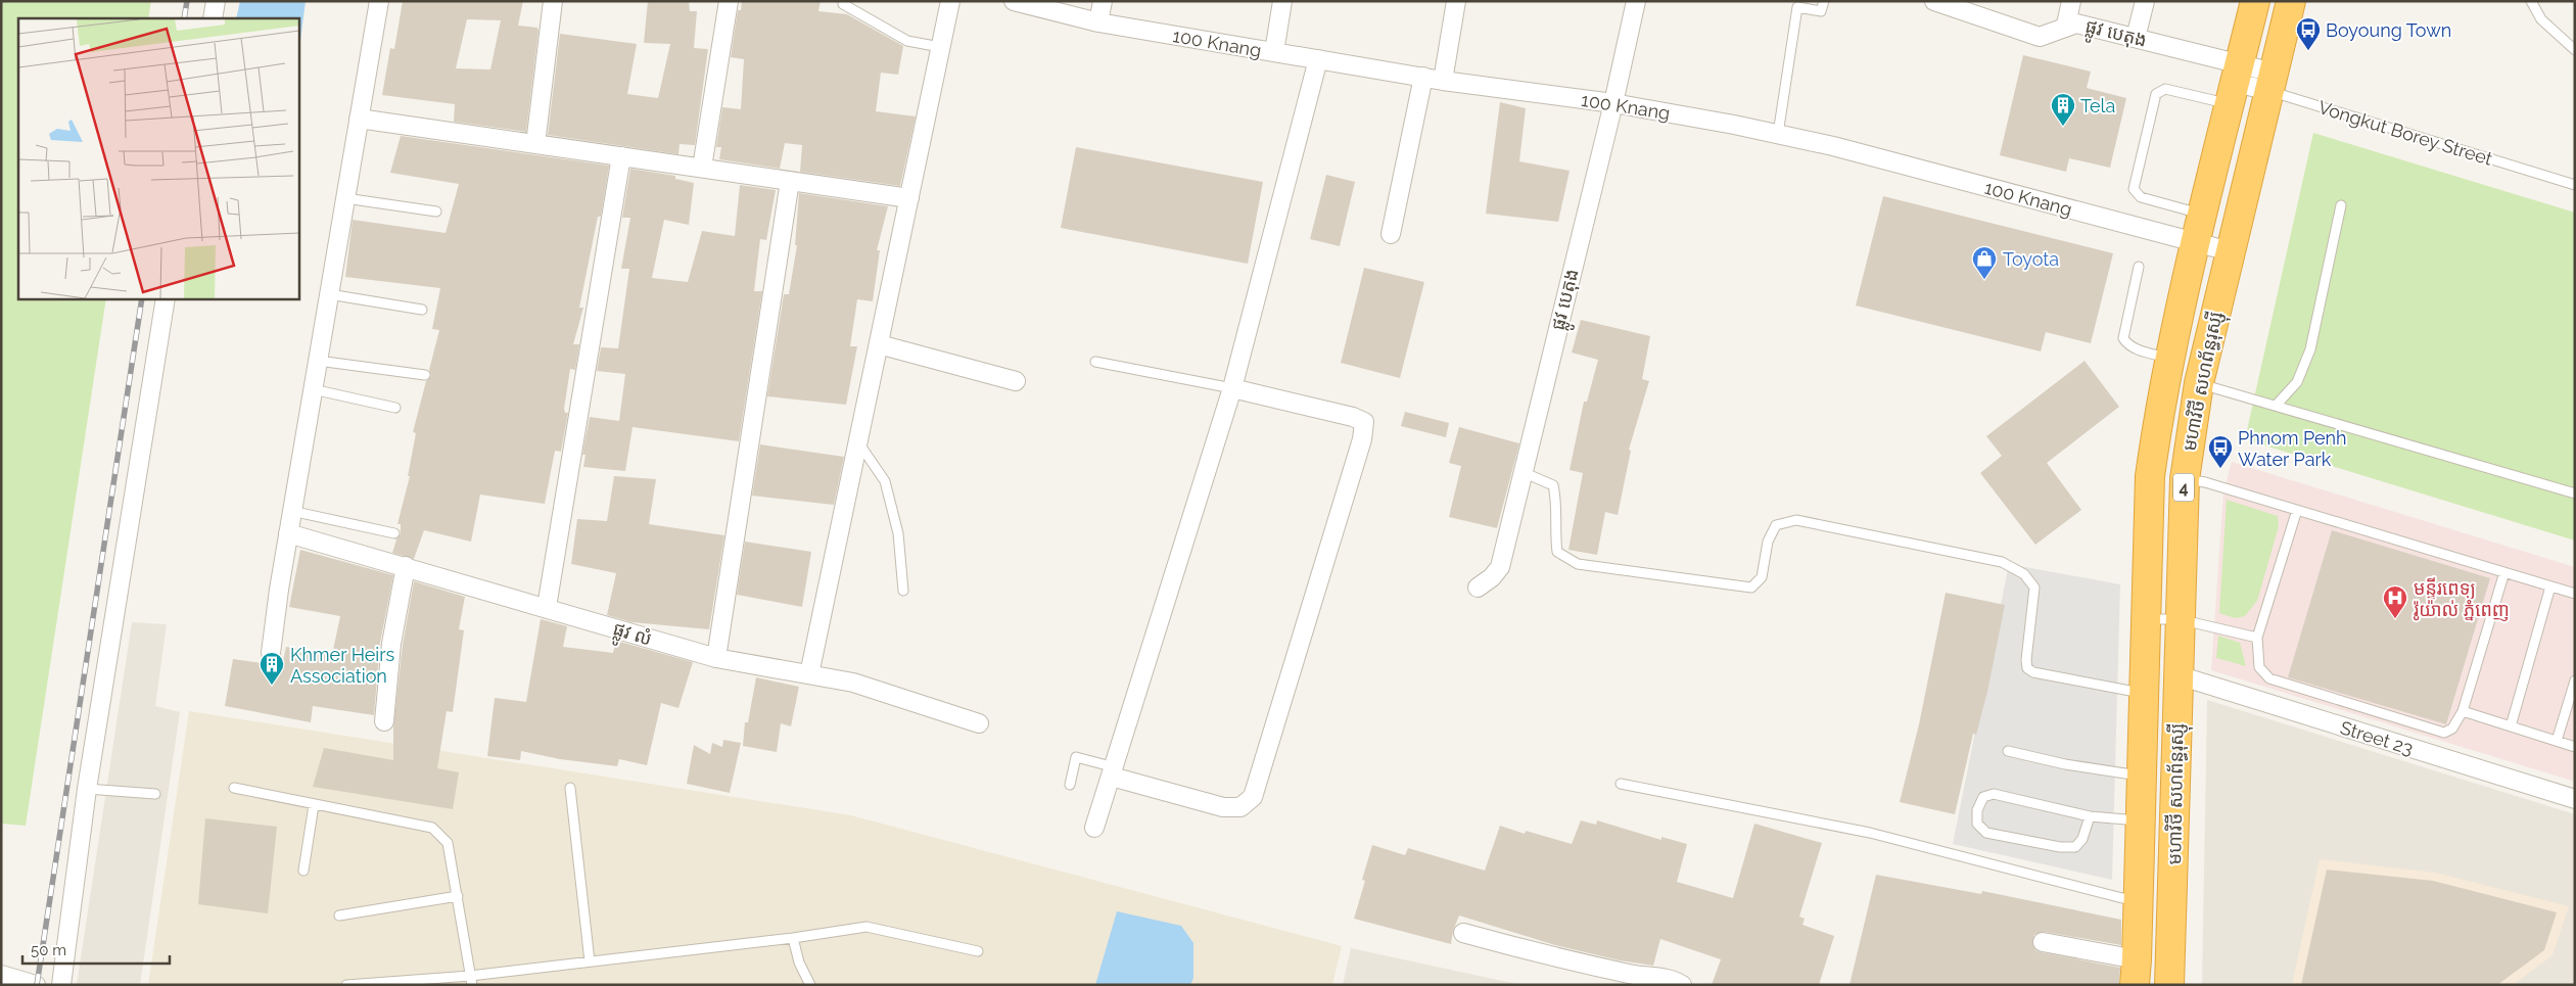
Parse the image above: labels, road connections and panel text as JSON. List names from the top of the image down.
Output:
{
  "streets": {
    "highway": ["មហាវិថី សហព័ន្ធរុស្ស៊ី", "4"],
    "street": [
      "ផ្លូវ បេតុង",
      "100 Knang",
      "Vongkut Borey Street",
      "ផ្លូវ លំ",
      "Street 23"
    ]
  },
  "crossings": [
    ["ផ្លូវ បេតុង", "100 Knang"],
    ["ផ្លូវ បេតុង", "Vongkut Borey Street"],
    ["ផ្លូវ បេតុង", "មហាវិថី សហព័ន្ធរុស្ស៊ី"],
    ["100 Knang", "មហាវិថី សហព័ន្ធរុស្ស៊ី"],
    ["Vongkut Borey Street", "មហាវិថី សហព័ន្ធរុស្ស៊ី"],
    ["មហាវិថី សហព័ន្ធរុស្ស៊ី", "Street 23"]
  ],
  "places": {
    "bus stop": ["Boyoung Town", "Phnom Penh Water Park"],
    "building": ["Tela", "Khmer Heirs Association"],
    "shop": ["Toyota"],
    "hospital": ["មន្ទីរពេទ្យ រ៉ូយ៉ាល់ ភ្នំពេញ"]
  },
  "scale_bar": "50 m"
}
